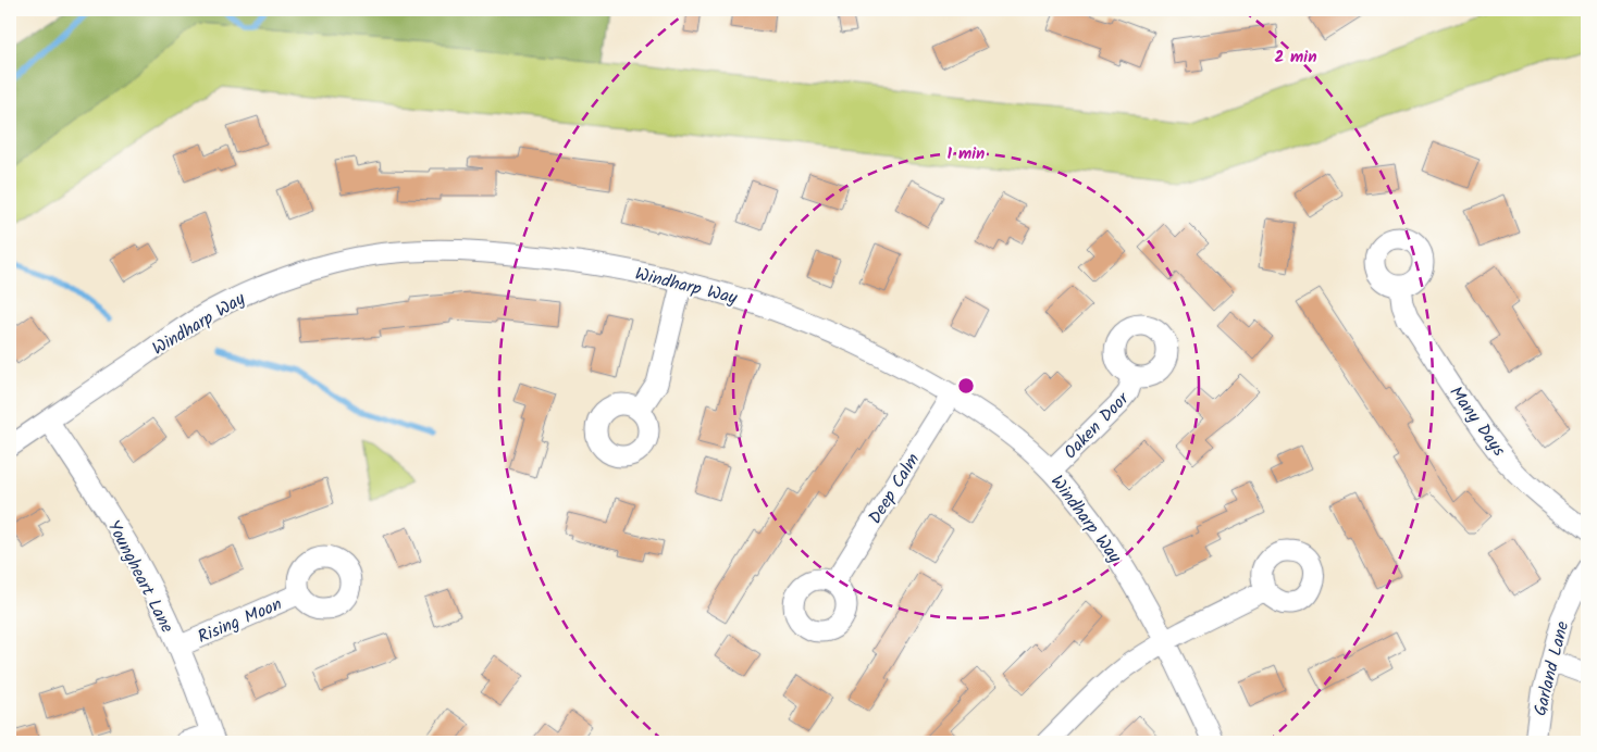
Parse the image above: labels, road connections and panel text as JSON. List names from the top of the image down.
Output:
{
  "streets": {
    "street": [
      "Windharp Way",
      "Many Days",
      "Oaken Door",
      "Deep Calm",
      "Youngheart Lane",
      "Rising Moon",
      "Garland Lane"
    ]
  },
  "crossings": [
    ["Windharp Way", "Oaken Door"],
    ["Windharp Way", "Deep Calm"],
    ["Windharp Way", "Youngheart Lane"],
    ["Youngheart Lane", "Rising Moon"]
  ],
  "rings": ["2 min", "1 min"]
}
